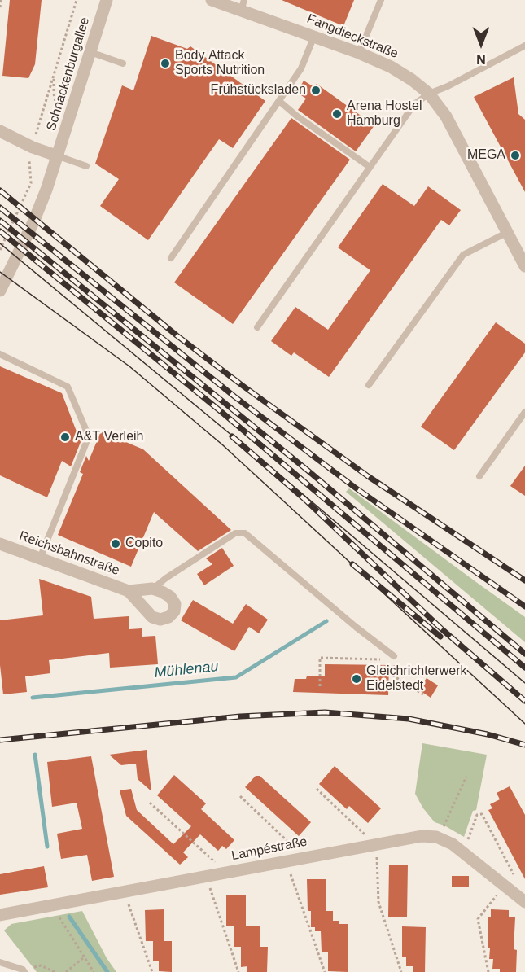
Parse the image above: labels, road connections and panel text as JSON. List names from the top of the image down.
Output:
{
  "streets": {
    "street": [
      "Fangdieckstraße",
      "Schnackenburgallee",
      "Reichsbahnstraße",
      "Lampéstraße"
    ]
  },
  "water": ["Mühlenau"],
  "places": [
    "Body Attack Sports Nutrition",
    "Frühstücksladen",
    "Arena Hostel Hamburg",
    "MEGA",
    "A&T Verleih",
    "Copito",
    "Gleichrichterwerk Eidelstedt"
  ],
  "north": "bottom"
}
